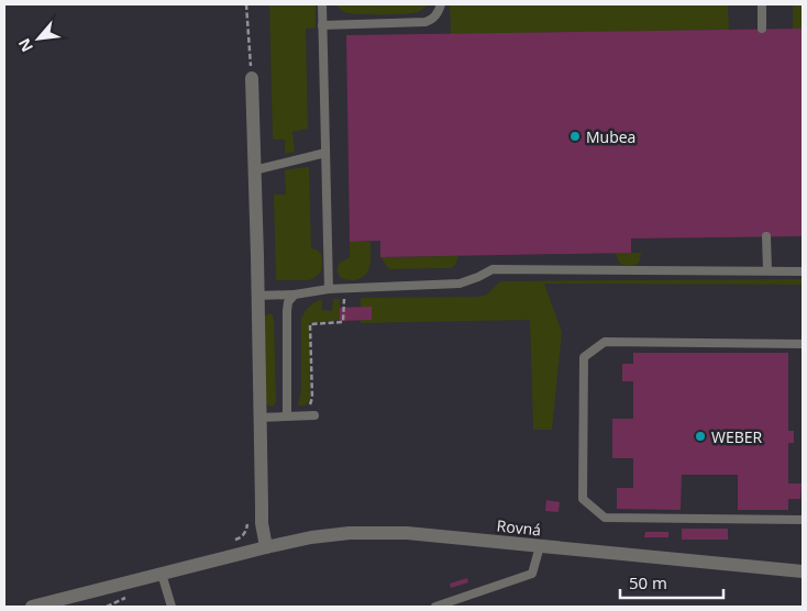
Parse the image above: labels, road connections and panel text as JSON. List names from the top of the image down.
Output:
{
  "streets": {
    "street": ["Rovná"]
  },
  "places": ["Mubea", "WEBER"],
  "scale_bar": "50 m",
  "north": "bottom left"
}
